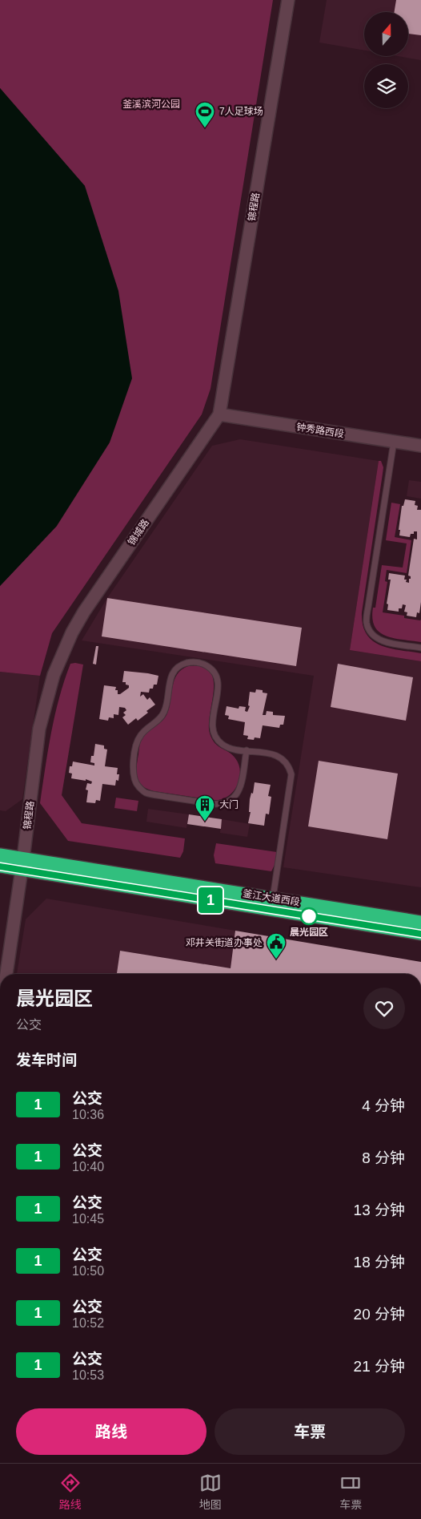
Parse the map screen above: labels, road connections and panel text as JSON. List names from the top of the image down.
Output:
{
  "streets": {
    "highway": ["釜江大道西段"],
    "street": ["锦程路", "钟秀路西段", "锦城路"]
  },
  "crossings": [
    ["锦程路", "钟秀路西段"],
    ["锦程路", "锦城路"],
    ["锦程路", "釜江大道西段"],
    ["钟秀路西段", "锦城路"]
  ],
  "parks": ["釜溪滨河公园"],
  "places": {
    "sports": ["7人足球场"],
    "building": ["大门"],
    "other": ["晨光园区"],
    "public building": ["邓井关街道办事处"]
  },
  "lines": ["bus line 1"],
  "north": "top",
  "page": {
    "on_map": "1",
    "heading": [
      ["晨光园区", "公交"],
      "发车时间"
    ],
    "list": [
      {
        "mark": "1",
        "name": "公交",
        "note": "10:36",
        "value": "4 分钟"
      },
      {
        "mark": "1",
        "name": "公交",
        "note": "10:40",
        "value": "8 分钟"
      },
      {
        "mark": "1",
        "name": "公交",
        "note": "10:45",
        "value": "13 分钟"
      },
      {
        "mark": "1",
        "name": "公交",
        "note": "10:50",
        "value": "18 分钟"
      },
      {
        "mark": "1",
        "name": "公交",
        "note": "10:52",
        "value": "20 分钟"
      },
      {
        "mark": "1",
        "name": "公交",
        "note": "10:53",
        "value": "21 分钟"
      }
    ],
    "buttons": ["路线", "车票"],
    "tabs": ["路线", "地图", "车票"]
  }
}
